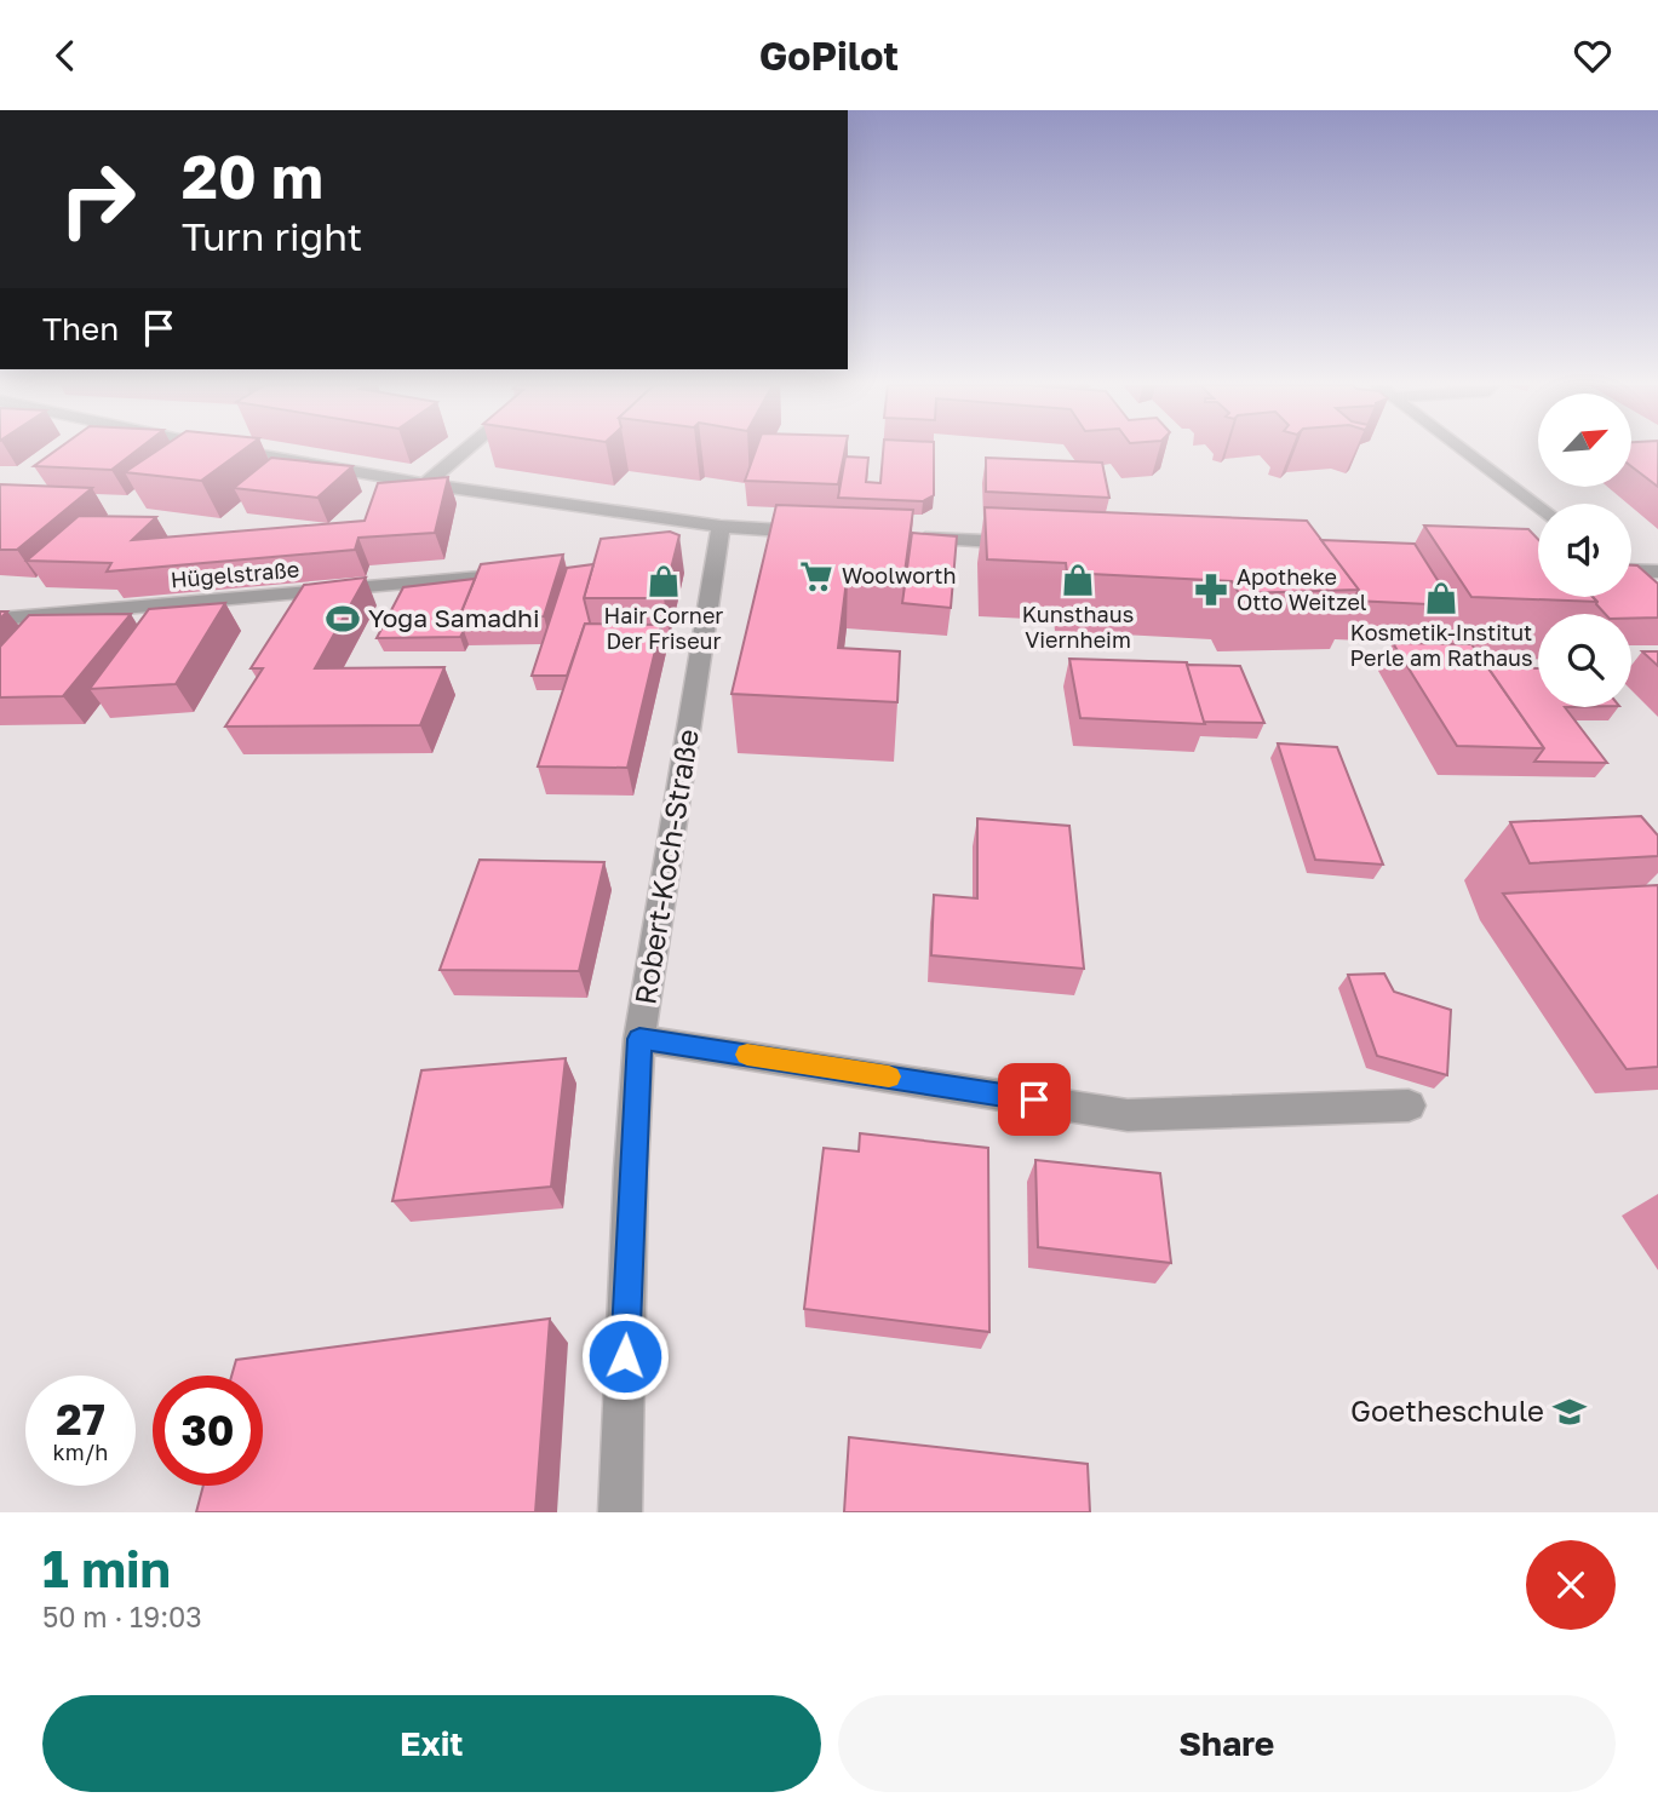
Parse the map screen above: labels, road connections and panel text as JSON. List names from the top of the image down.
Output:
{
  "streets": {
    "street": ["Hügelstraße", "Robert-Koch-Straße"]
  },
  "places": {
    "supermarket": ["Woolworth"],
    "shop": ["Kunsthaus Viernheim", "Hair Corner Der Friseur", "Kosmetik-Institut Perle am Rathaus"],
    "pharmacy": ["Apotheke Otto Weitzel"],
    "sports": ["Yoga Samadhi"],
    "school or university": ["Goetheschule"]
  },
  "north": "top right",
  "page": {
    "header": "GoPilot",
    "turn": ["20 m", "Turn right"],
    "then": "Then",
    "speed": "27 km/h",
    "limit": "30",
    "heading": ["1 min", "50 m · 19:03"],
    "buttons": ["Exit", "Share"]
  }
}
